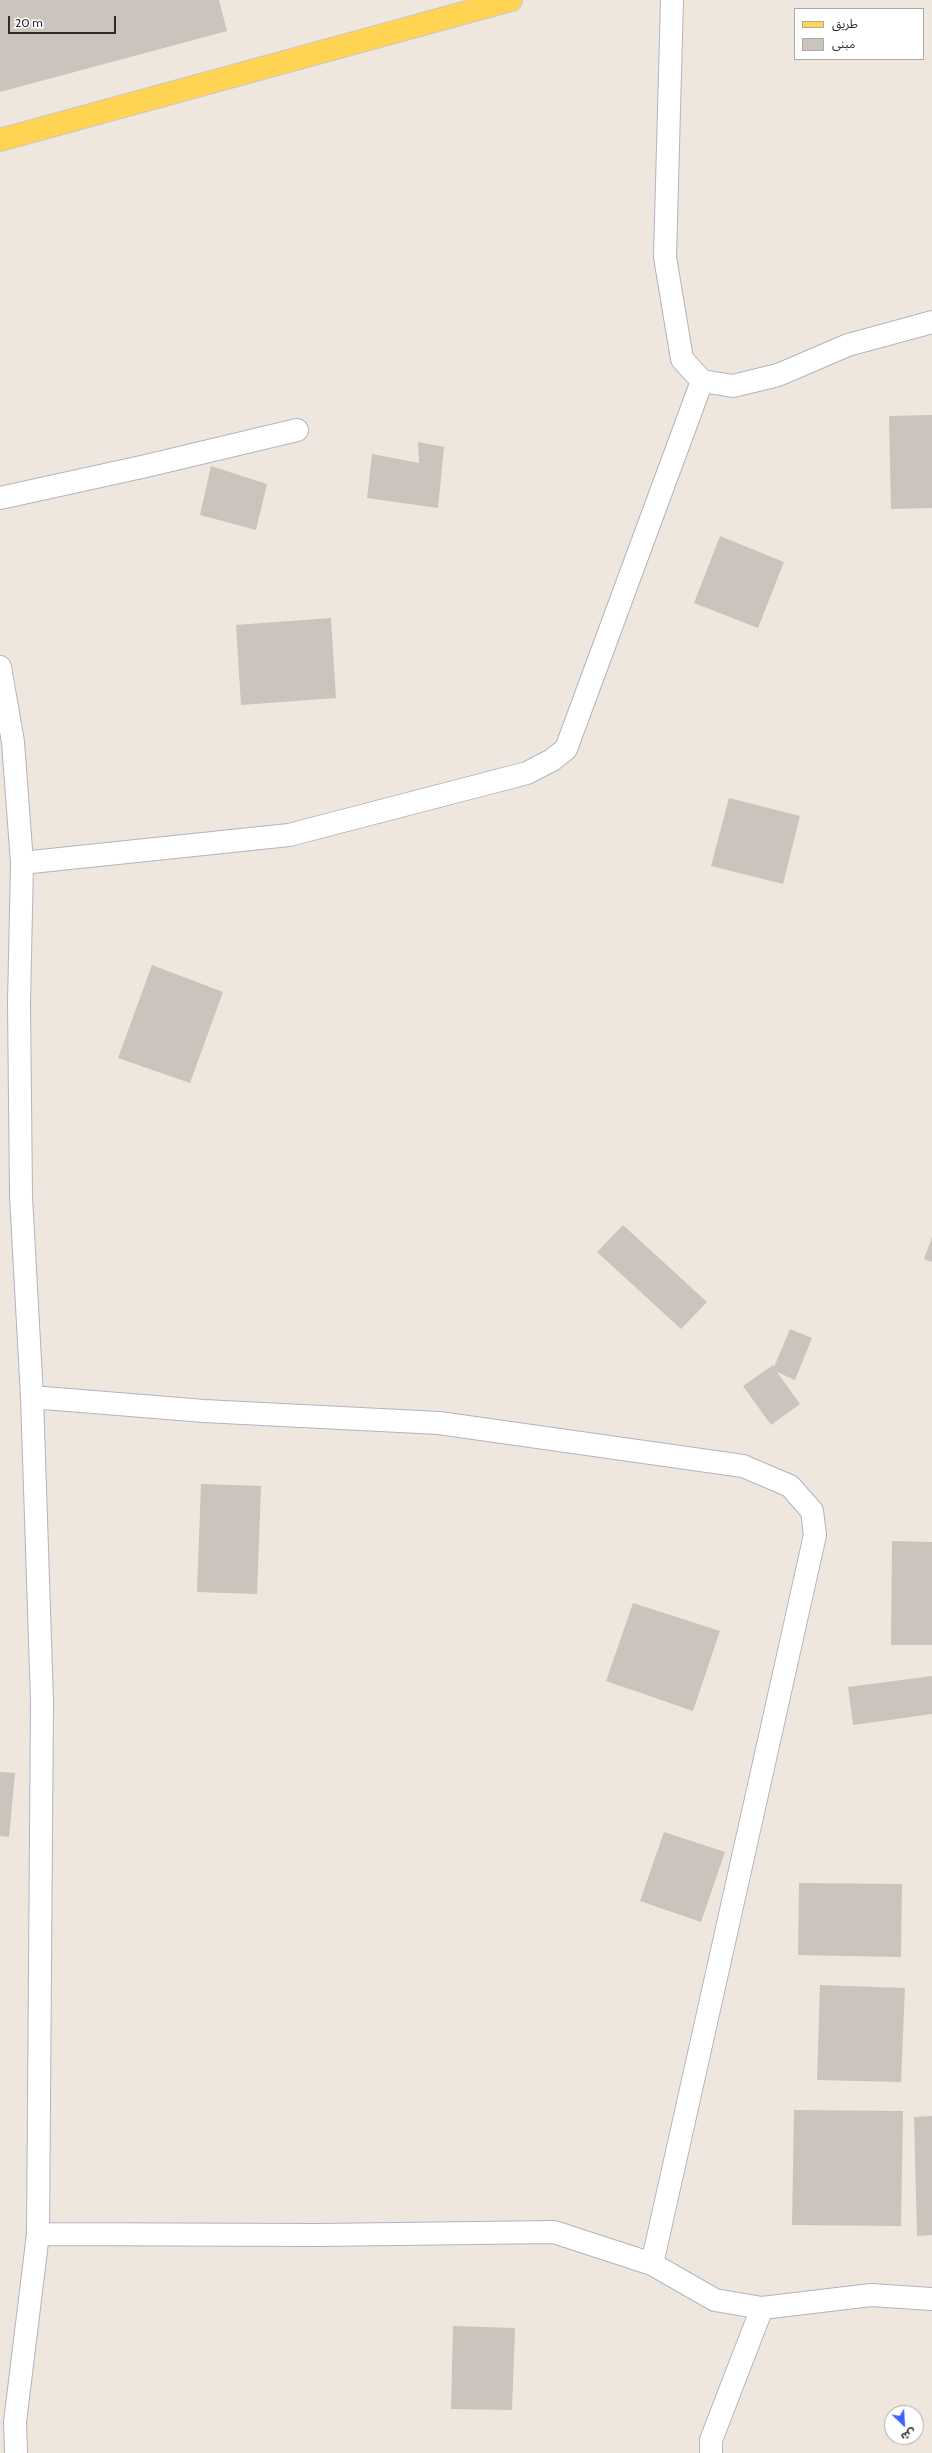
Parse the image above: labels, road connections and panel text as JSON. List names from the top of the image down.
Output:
{
  "legend": ["طريق", "مبنى"],
  "scale_bar": "20 m",
  "north": "bottom right"
}
